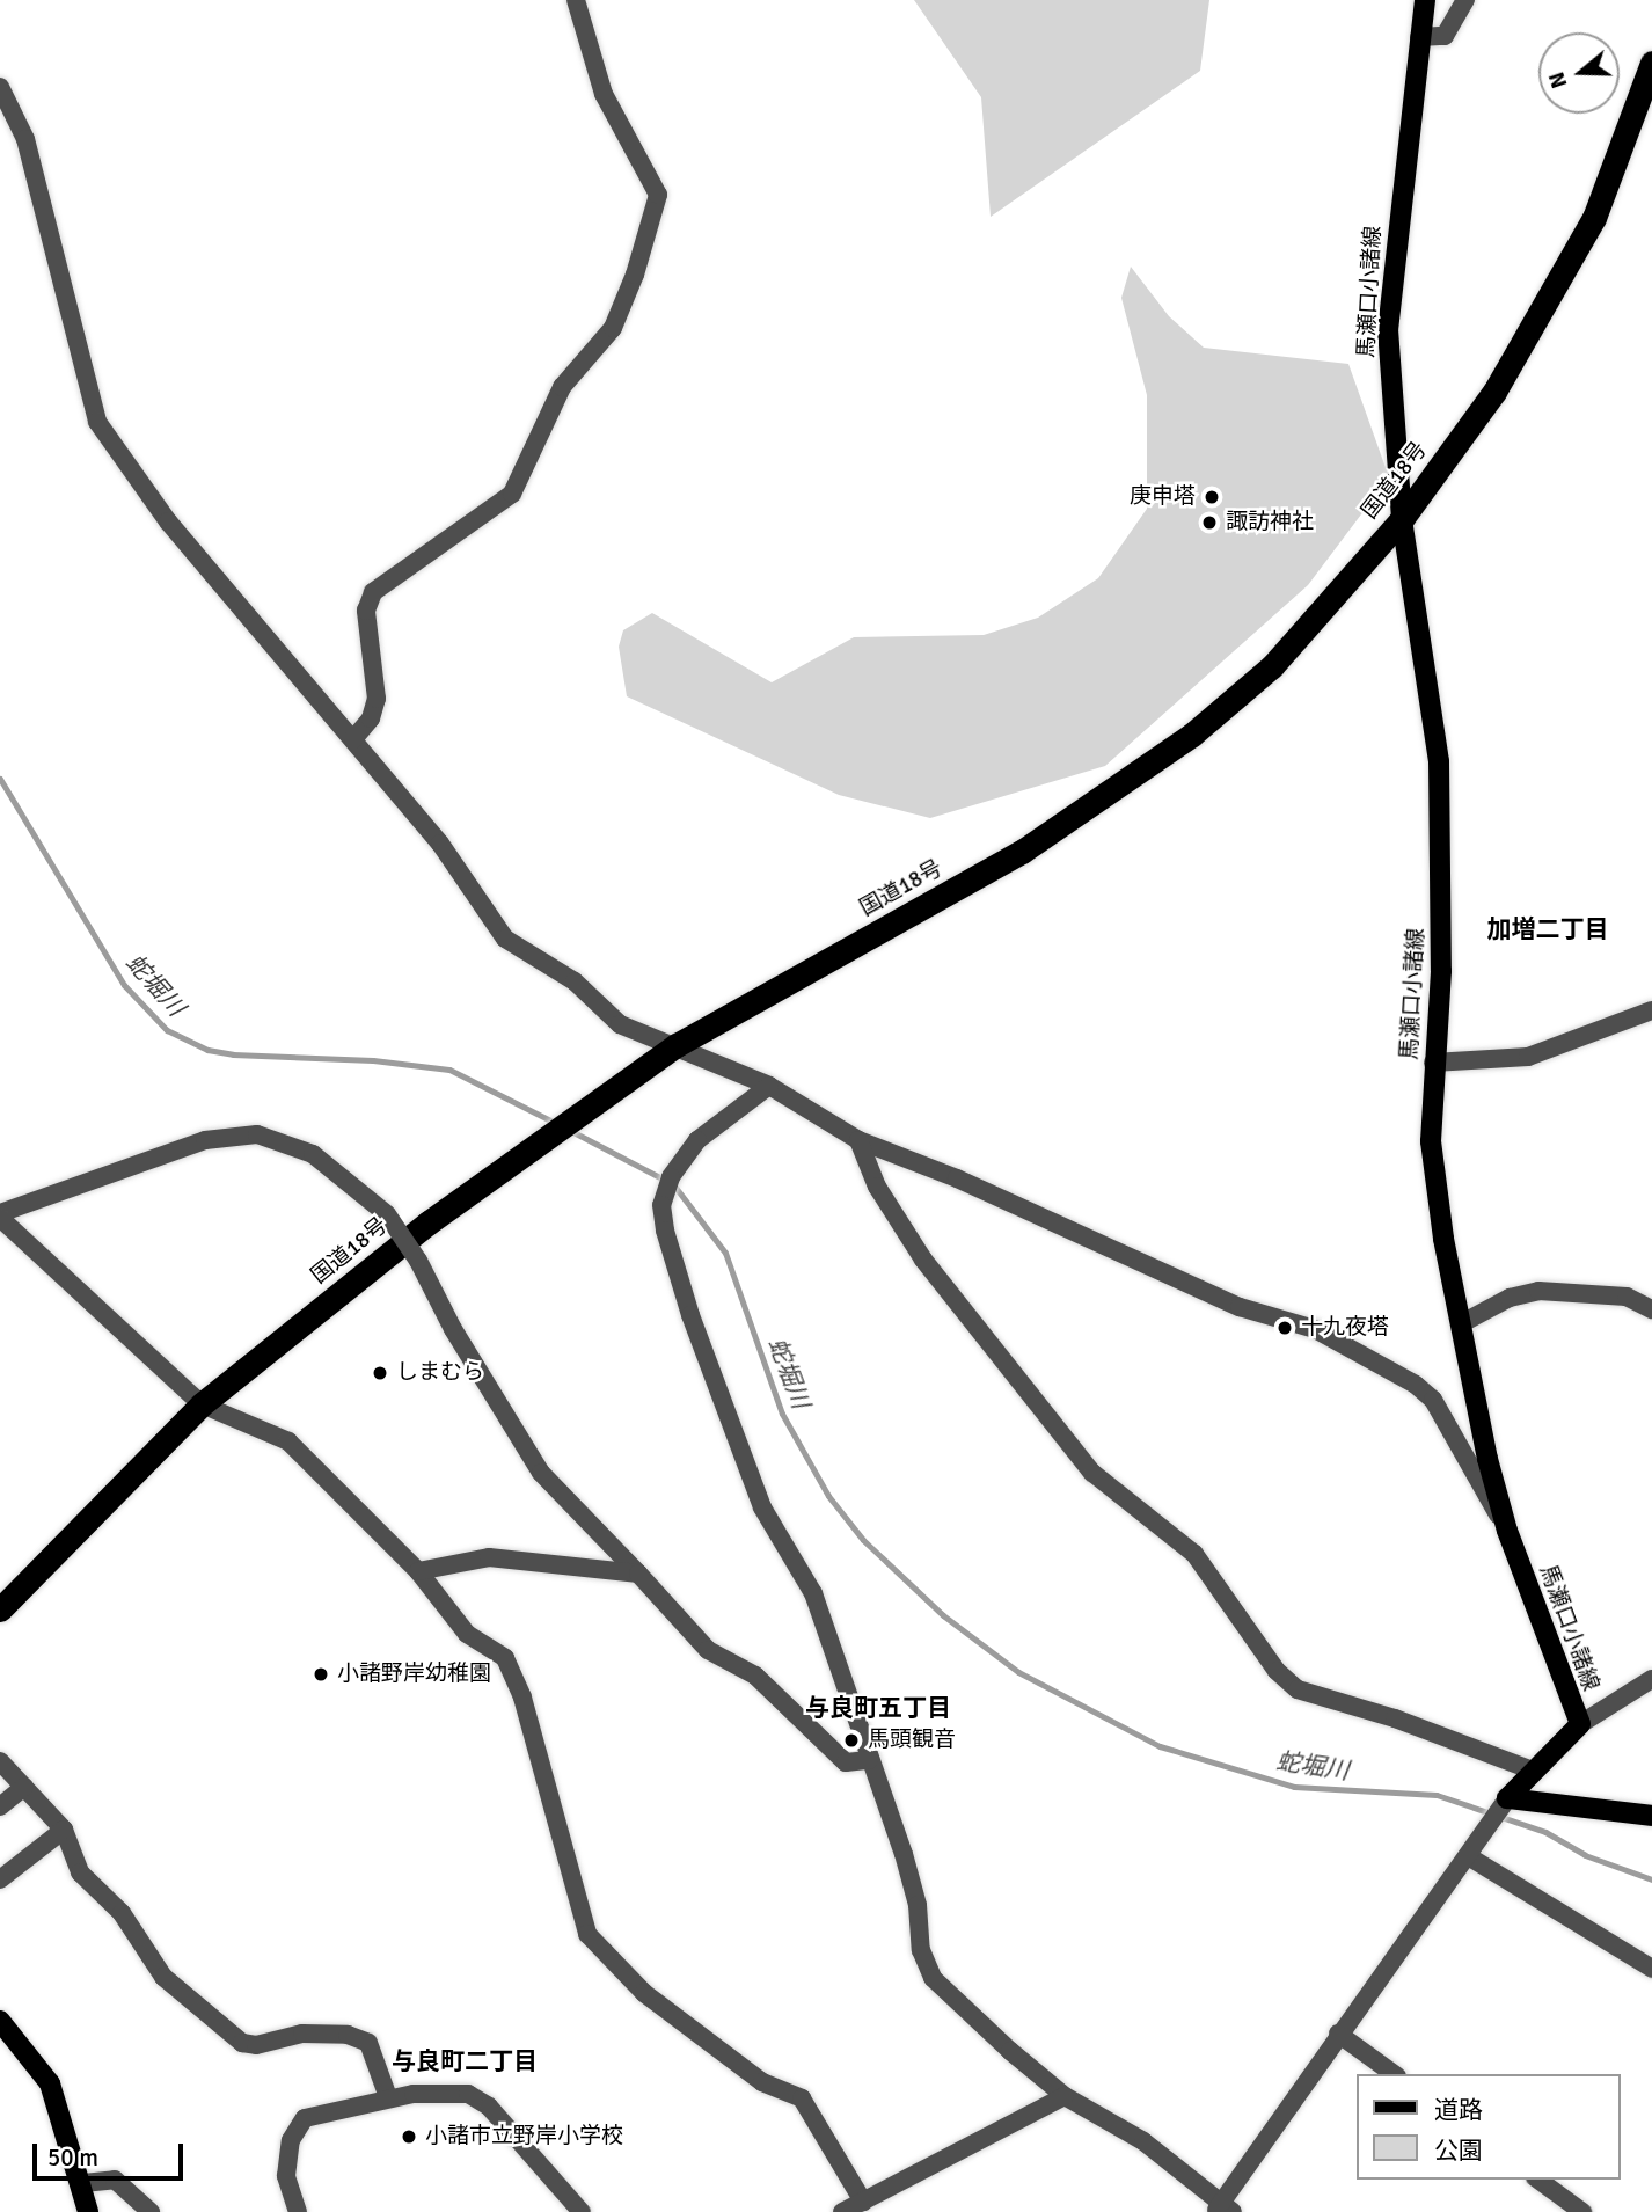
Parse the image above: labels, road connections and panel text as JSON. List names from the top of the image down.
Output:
{
  "streets": {
    "highway": ["国道18号"],
    "main road": ["馬瀬口小諸線"]
  },
  "crossings": [
    ["馬瀬口小諸線", "国道18号"]
  ],
  "districts": ["加増二丁目", "与良町五丁目", "与良町二丁目"],
  "water": ["蛇堀川"],
  "places": [
    "庚申塔",
    "諏訪神社",
    "十九夜塔",
    "しまむら",
    "小諸野岸幼稚園",
    "馬頭観音",
    "小諸市立野岸小学校"
  ],
  "legend": ["道路", "公園"],
  "scale_bar": "50 m",
  "north": "left"
}
